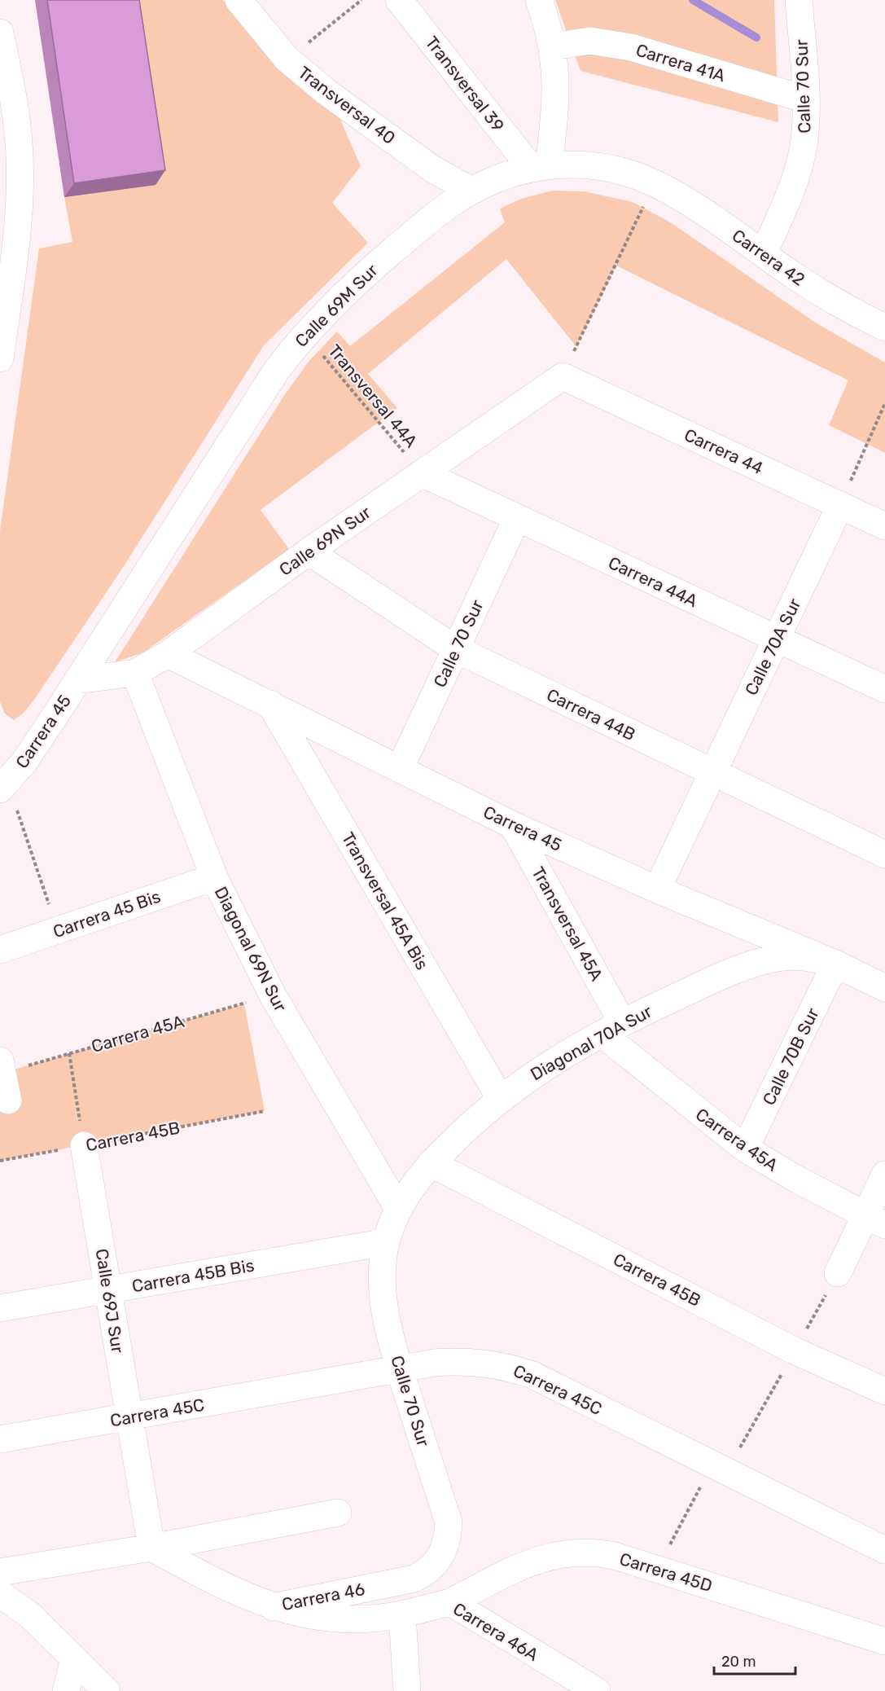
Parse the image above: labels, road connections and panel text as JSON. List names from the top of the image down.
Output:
{
  "streets": {
    "street": [
      "Carrera 41A",
      "Transversal 39",
      "Calle 70 Sur",
      "Transversal 40",
      "Carrera 42",
      "Calle 69M Sur",
      "Carrera 44",
      "Calle 69N Sur",
      "Carrera 44A",
      "Calle 70A Sur",
      "Carrera 44B",
      "Carrera 45",
      "Transversal 45A Bis",
      "Carrera 45 Bis",
      "Transversal 45A",
      "Diagonal 69N Sur",
      "Carrera 45A",
      "Diagonal 70A Sur",
      "Calle 70B Sur",
      "Carrera 45B",
      "Carrera 45B Bis",
      "Calle 69J Sur",
      "Carrera 45C",
      "Carrera 45D",
      "Carrera 46",
      "Carrera 46A"
    ],
    "path": ["Transversal 44A"]
  },
  "crossings": [
    ["Carrera 41A", "Calle 70 Sur"],
    ["Transversal 39", "Carrera 42"],
    ["Transversal 39", "Calle 69M Sur"],
    ["Calle 70 Sur", "Carrera 42"],
    ["Calle 70 Sur", "Carrera 44A"],
    ["Calle 70 Sur", "Carrera 44B"],
    ["Calle 70 Sur", "Carrera 45"],
    ["Calle 70 Sur", "Diagonal 70A Sur"],
    ["Calle 70 Sur", "Carrera 45B Bis"],
    ["Calle 70 Sur", "Carrera 45C"],
    ["Calle 70 Sur", "Carrera 46"],
    ["Transversal 40", "Calle 69M Sur"],
    ["Carrera 42", "Calle 69M Sur"],
    ["Calle 69M Sur", "Transversal 44A"],
    ["Calle 69M Sur", "Calle 69N Sur"],
    ["Calle 69M Sur", "Carrera 45"],
    ["Transversal 44A", "Calle 69N Sur"],
    ["Transversal 44A", "Carrera 44A"],
    ["Carrera 44", "Calle 69N Sur"],
    ["Carrera 44", "Calle 70A Sur"],
    ["Calle 69N Sur", "Carrera 44A"],
    ["Calle 69N Sur", "Carrera 44B"],
    ["Calle 69N Sur", "Carrera 45"],
    ["Calle 69N Sur", "Diagonal 69N Sur"],
    ["Carrera 44A", "Calle 70A Sur"],
    ["Calle 70A Sur", "Carrera 44B"],
    ["Calle 70A Sur", "Carrera 45"],
    ["Carrera 45", "Transversal 45A Bis"],
    ["Carrera 45", "Transversal 45A"],
    ["Carrera 45", "Diagonal 70A Sur"],
    ["Carrera 45", "Calle 70B Sur"],
    ["Transversal 45A Bis", "Diagonal 70A Sur"],
    ["Carrera 45 Bis", "Diagonal 69N Sur"],
    ["Transversal 45A", "Carrera 45A"],
    ["Transversal 45A", "Diagonal 70A Sur"],
    ["Diagonal 69N Sur", "Carrera 45A"],
    ["Diagonal 69N Sur", "Diagonal 70A Sur"],
    ["Carrera 45A", "Diagonal 70A Sur"],
    ["Carrera 45A", "Calle 70B Sur"],
    ["Diagonal 70A Sur", "Calle 70B Sur"],
    ["Diagonal 70A Sur", "Carrera 45B"],
    ["Diagonal 70A Sur", "Carrera 45B Bis"],
    ["Carrera 45B", "Calle 69J Sur"],
    ["Carrera 45B Bis", "Calle 69J Sur"],
    ["Calle 69J Sur", "Carrera 45C"],
    ["Calle 69J Sur", "Carrera 46"],
    ["Carrera 45D", "Carrera 46A"],
    ["Carrera 46", "Carrera 46A"]
  ],
  "scale_bar": "20 m"
}
